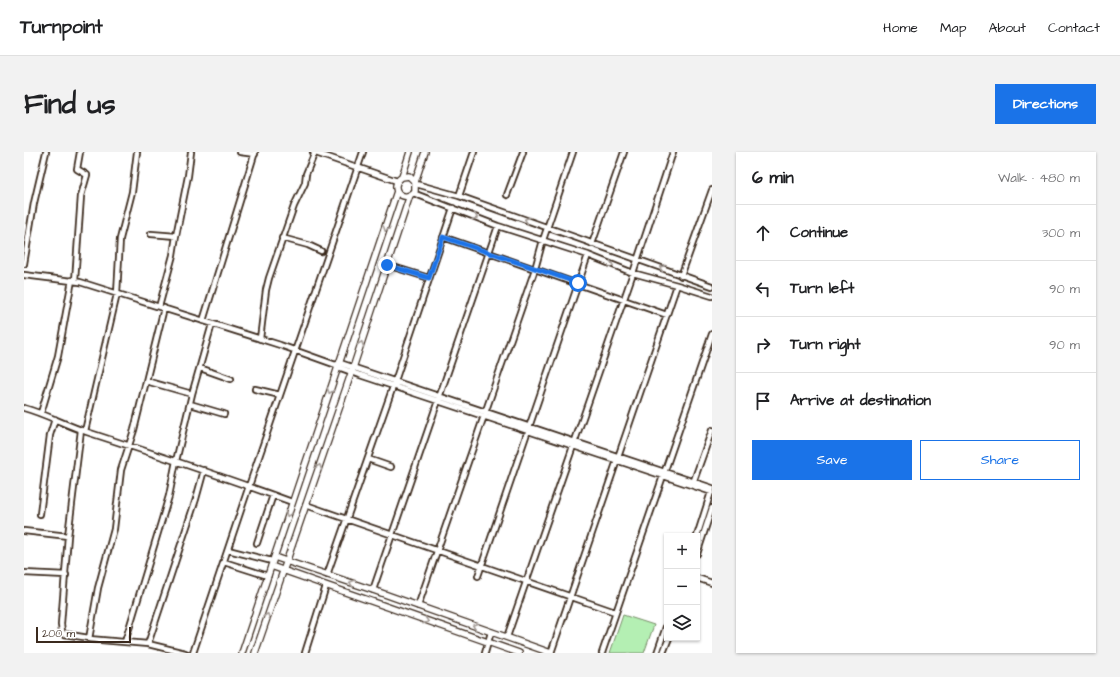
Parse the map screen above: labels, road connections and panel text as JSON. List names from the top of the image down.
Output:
{
  "scale_bar": "200 m",
  "page": {
    "header": "Turnpoint",
    "nav": [
      "Home",
      "Map",
      "About",
      "Contact"
    ],
    "buttons": [
      "Directions",
      ["Save", "Share"]
    ],
    "title": "Find us",
    "heading": ["6 min", "Walk · 480 m"],
    "list": [
      ["Continue", "300 m"],
      ["Turn left", "90 m"],
      ["Turn right", "90 m"],
      "Arrive at destination"
    ],
    "map_buttons": ["+", "−"],
    "scale": "200 m"
  }
}
